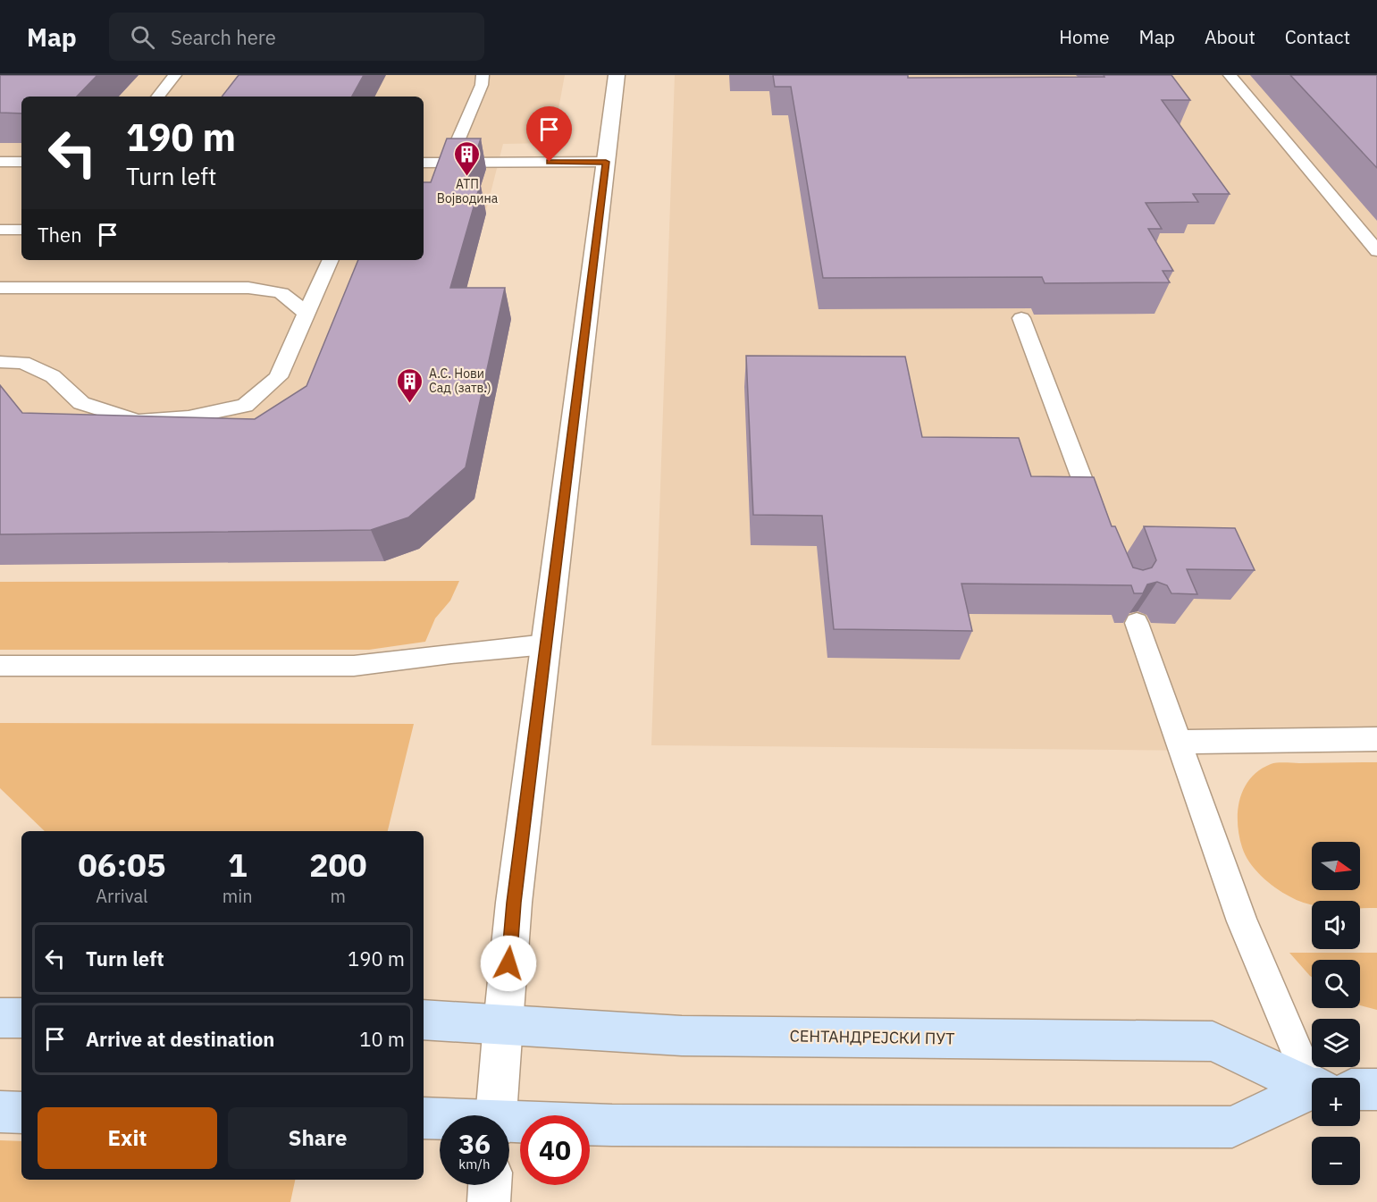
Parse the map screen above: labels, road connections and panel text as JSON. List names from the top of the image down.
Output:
{
  "streets": {
    "main road": ["СЕНТАНДРЕЈСКИ ПУТ"]
  },
  "places": {
    "building": ["АТП Војводина", "А.С. Нови Сад (затв.)"]
  },
  "north": "right",
  "page": {
    "header": "Map",
    "search": "Search here",
    "nav": [
      "Home",
      "Map",
      "About",
      "Contact"
    ],
    "turn": ["190 m", "Turn left"],
    "then": "Then",
    "eta": [
      "06:05",
      "Arrival",
      "1",
      "min",
      "200",
      "m"
    ],
    "map_buttons": ["+", "−"],
    "list": [
      {
        "name": "Turn left",
        "value": "190 m"
      },
      {
        "name": "Arrive at destination",
        "value": "10 m"
      }
    ],
    "buttons": ["Exit", "Share"],
    "speed": "36 km/h",
    "limit": "40"
  }
}
